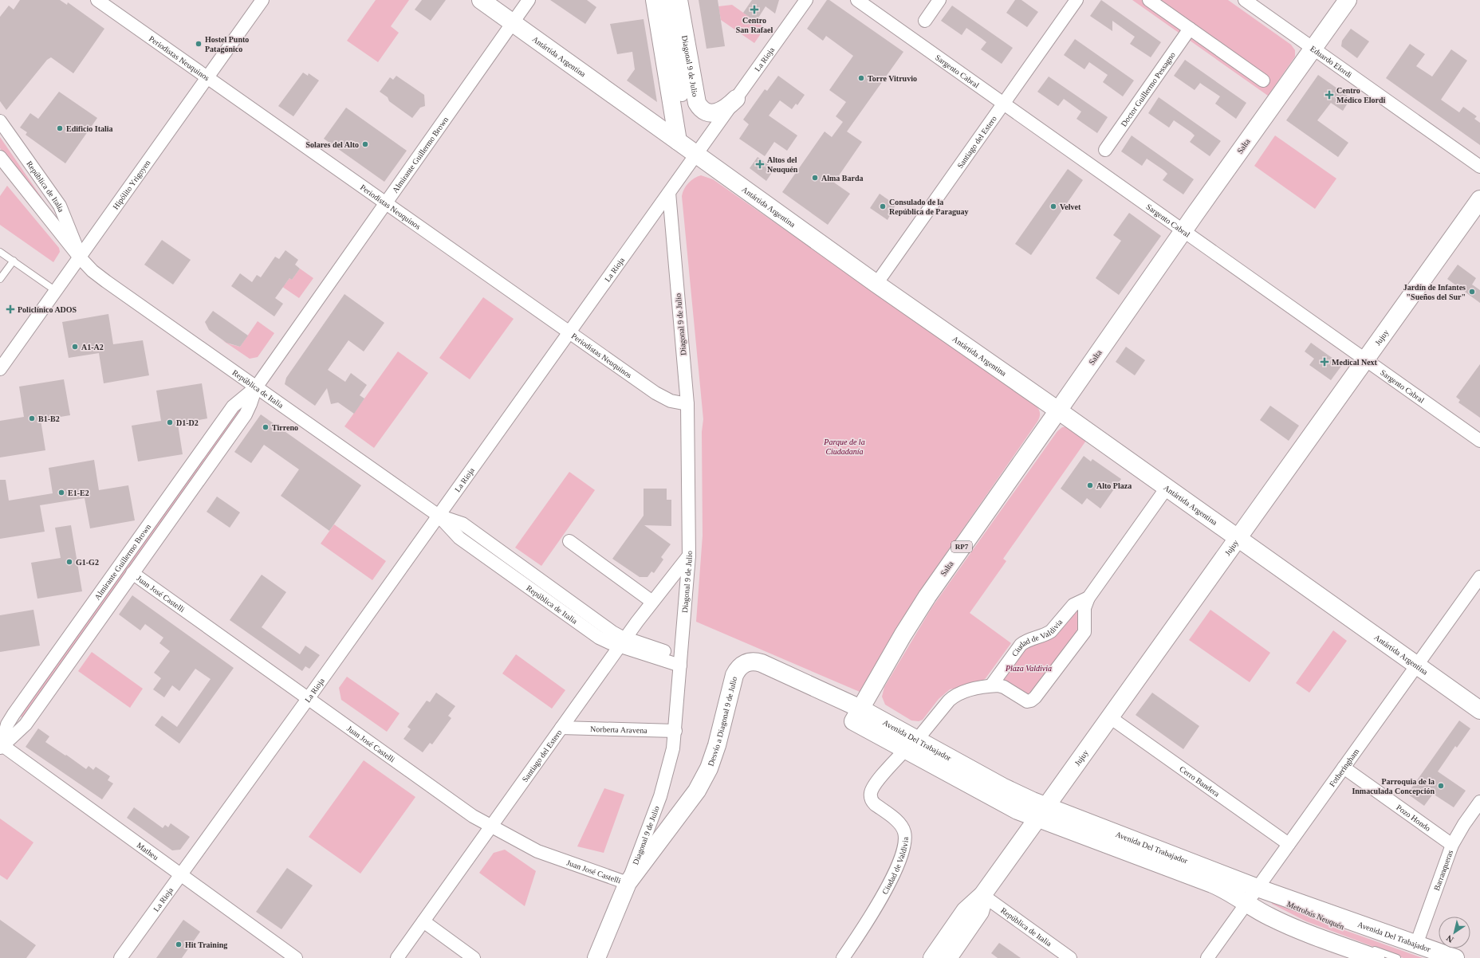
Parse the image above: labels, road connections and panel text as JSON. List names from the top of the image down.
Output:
{
  "streets": {
    "main road": [
      "Antártida Argentina",
      "Diagonal 9 de Julio",
      "Salta",
      "Jujuy",
      "RP7",
      "Desvío a Diagonal 9 de Julio",
      "Avenida Del Trabajador"
    ],
    "street": [
      "Periodistas Neuquinos",
      "La Rioja",
      "Eduardo Elordi",
      "Sargento Cabral",
      "Doctor Guillermo Pessagno",
      "Santiago del Estero",
      "Almirante Guillermo Brown",
      "Hipólito Yrigoyen",
      "República de Italia",
      "Juan José Castelli",
      "Ciudad de Valdivia",
      "Norberta Aravena",
      "Fotheringham",
      "Cerro Bandera",
      "Pozo Hondo",
      "Matheu",
      "Barranqueras"
    ],
    "lane": ["Metrobús Neuquén"]
  },
  "crossings": [
    ["Antártida Argentina", "La Rioja"],
    ["Antártida Argentina", "Diagonal 9 de Julio"],
    ["Antártida Argentina", "Santiago del Estero"],
    ["Antártida Argentina", "Salta"],
    ["Antártida Argentina", "Almirante Guillermo Brown"],
    ["Antártida Argentina", "Jujuy"],
    ["Antártida Argentina", "Ciudad de Valdivia"],
    ["Antártida Argentina", "Fotheringham"],
    ["Periodistas Neuquinos", "La Rioja"],
    ["Periodistas Neuquinos", "Diagonal 9 de Julio"],
    ["Periodistas Neuquinos", "Almirante Guillermo Brown"],
    ["Periodistas Neuquinos", "Hipólito Yrigoyen"],
    ["La Rioja", "Diagonal 9 de Julio"],
    ["La Rioja", "República de Italia"],
    ["La Rioja", "Juan José Castelli"],
    ["La Rioja", "Matheu"],
    ["Eduardo Elordi", "Salta"],
    ["Diagonal 9 de Julio", "Santiago del Estero"],
    ["Diagonal 9 de Julio", "República de Italia"],
    ["Diagonal 9 de Julio", "Juan José Castelli"],
    ["Diagonal 9 de Julio", "Desvío a Diagonal 9 de Julio"],
    ["Diagonal 9 de Julio", "Norberta Aravena"],
    ["Sargento Cabral", "Santiago del Estero"],
    ["Sargento Cabral", "Salta"],
    ["Sargento Cabral", "Jujuy"],
    ["Santiago del Estero", "República de Italia"],
    ["Santiago del Estero", "Juan José Castelli"],
    ["Santiago del Estero", "Norberta Aravena"],
    ["Salta", "Desvío a Diagonal 9 de Julio"],
    ["Salta", "Avenida Del Trabajador"],
    ["Almirante Guillermo Brown", "República de Italia"],
    ["Almirante Guillermo Brown", "Juan José Castelli"],
    ["Almirante Guillermo Brown", "Matheu"],
    ["Hipólito Yrigoyen", "República de Italia"],
    ["República de Italia", "Jujuy"],
    ["Jujuy", "Avenida Del Trabajador"],
    ["Jujuy", "Cerro Bandera"],
    ["Juan José Castelli", "Desvío a Diagonal 9 de Julio"],
    ["Ciudad de Valdivia", "Avenida Del Trabajador"],
    ["Desvío a Diagonal 9 de Julio", "Avenida Del Trabajador"],
    ["Avenida Del Trabajador", "Fotheringham"],
    ["Avenida Del Trabajador", "Barranqueras"],
    ["Avenida Del Trabajador", "Metrobús Neuquén"],
    ["Fotheringham", "Cerro Bandera"],
    ["Fotheringham", "Pozo Hondo"],
    ["Fotheringham", "Metrobús Neuquén"],
    ["Pozo Hondo", "Barranqueras"]
  ],
  "parks": ["Parque de la Ciudadanía", "Plaza Valdivia"],
  "places": {
    "health": [
      "Centro San Rafael",
      "Centro Médico Elordi",
      "Altos del Neuquén",
      "Policlínico ADOS",
      "Medical Next"
    ],
    "other": [
      "Hostel Punto Patagónico",
      "Torre Vitruvio",
      "Edificio Italia",
      "Solares del Alto",
      "Alma Barda",
      "Consulado de la República de Paraguay",
      "Velvet",
      "Jardín de Infantes \"Sueños del Sur\"",
      "A1-A2",
      "B1-B2",
      "D1-D2",
      "Tirreno",
      "Alto Plaza",
      "E1-E2",
      "G1-G2",
      "Parroquia de la Inmaculada Concepción",
      "Hit Training"
    ]
  },
  "north": "bottom left"
}
